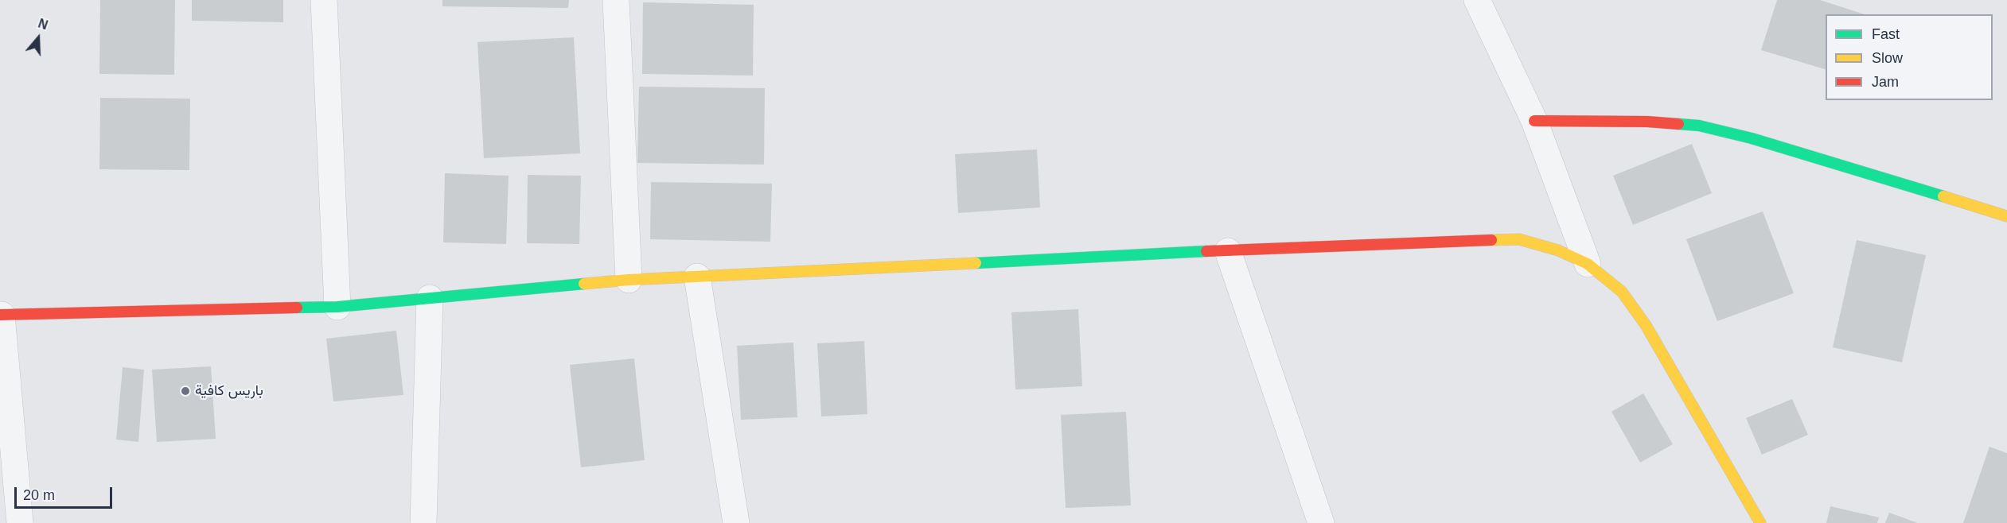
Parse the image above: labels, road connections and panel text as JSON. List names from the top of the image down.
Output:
{
  "places": ["باريس كافية"],
  "legend": ["Fast", "Slow", "Jam"],
  "scale_bar": "20 m",
  "north": "top"
}
